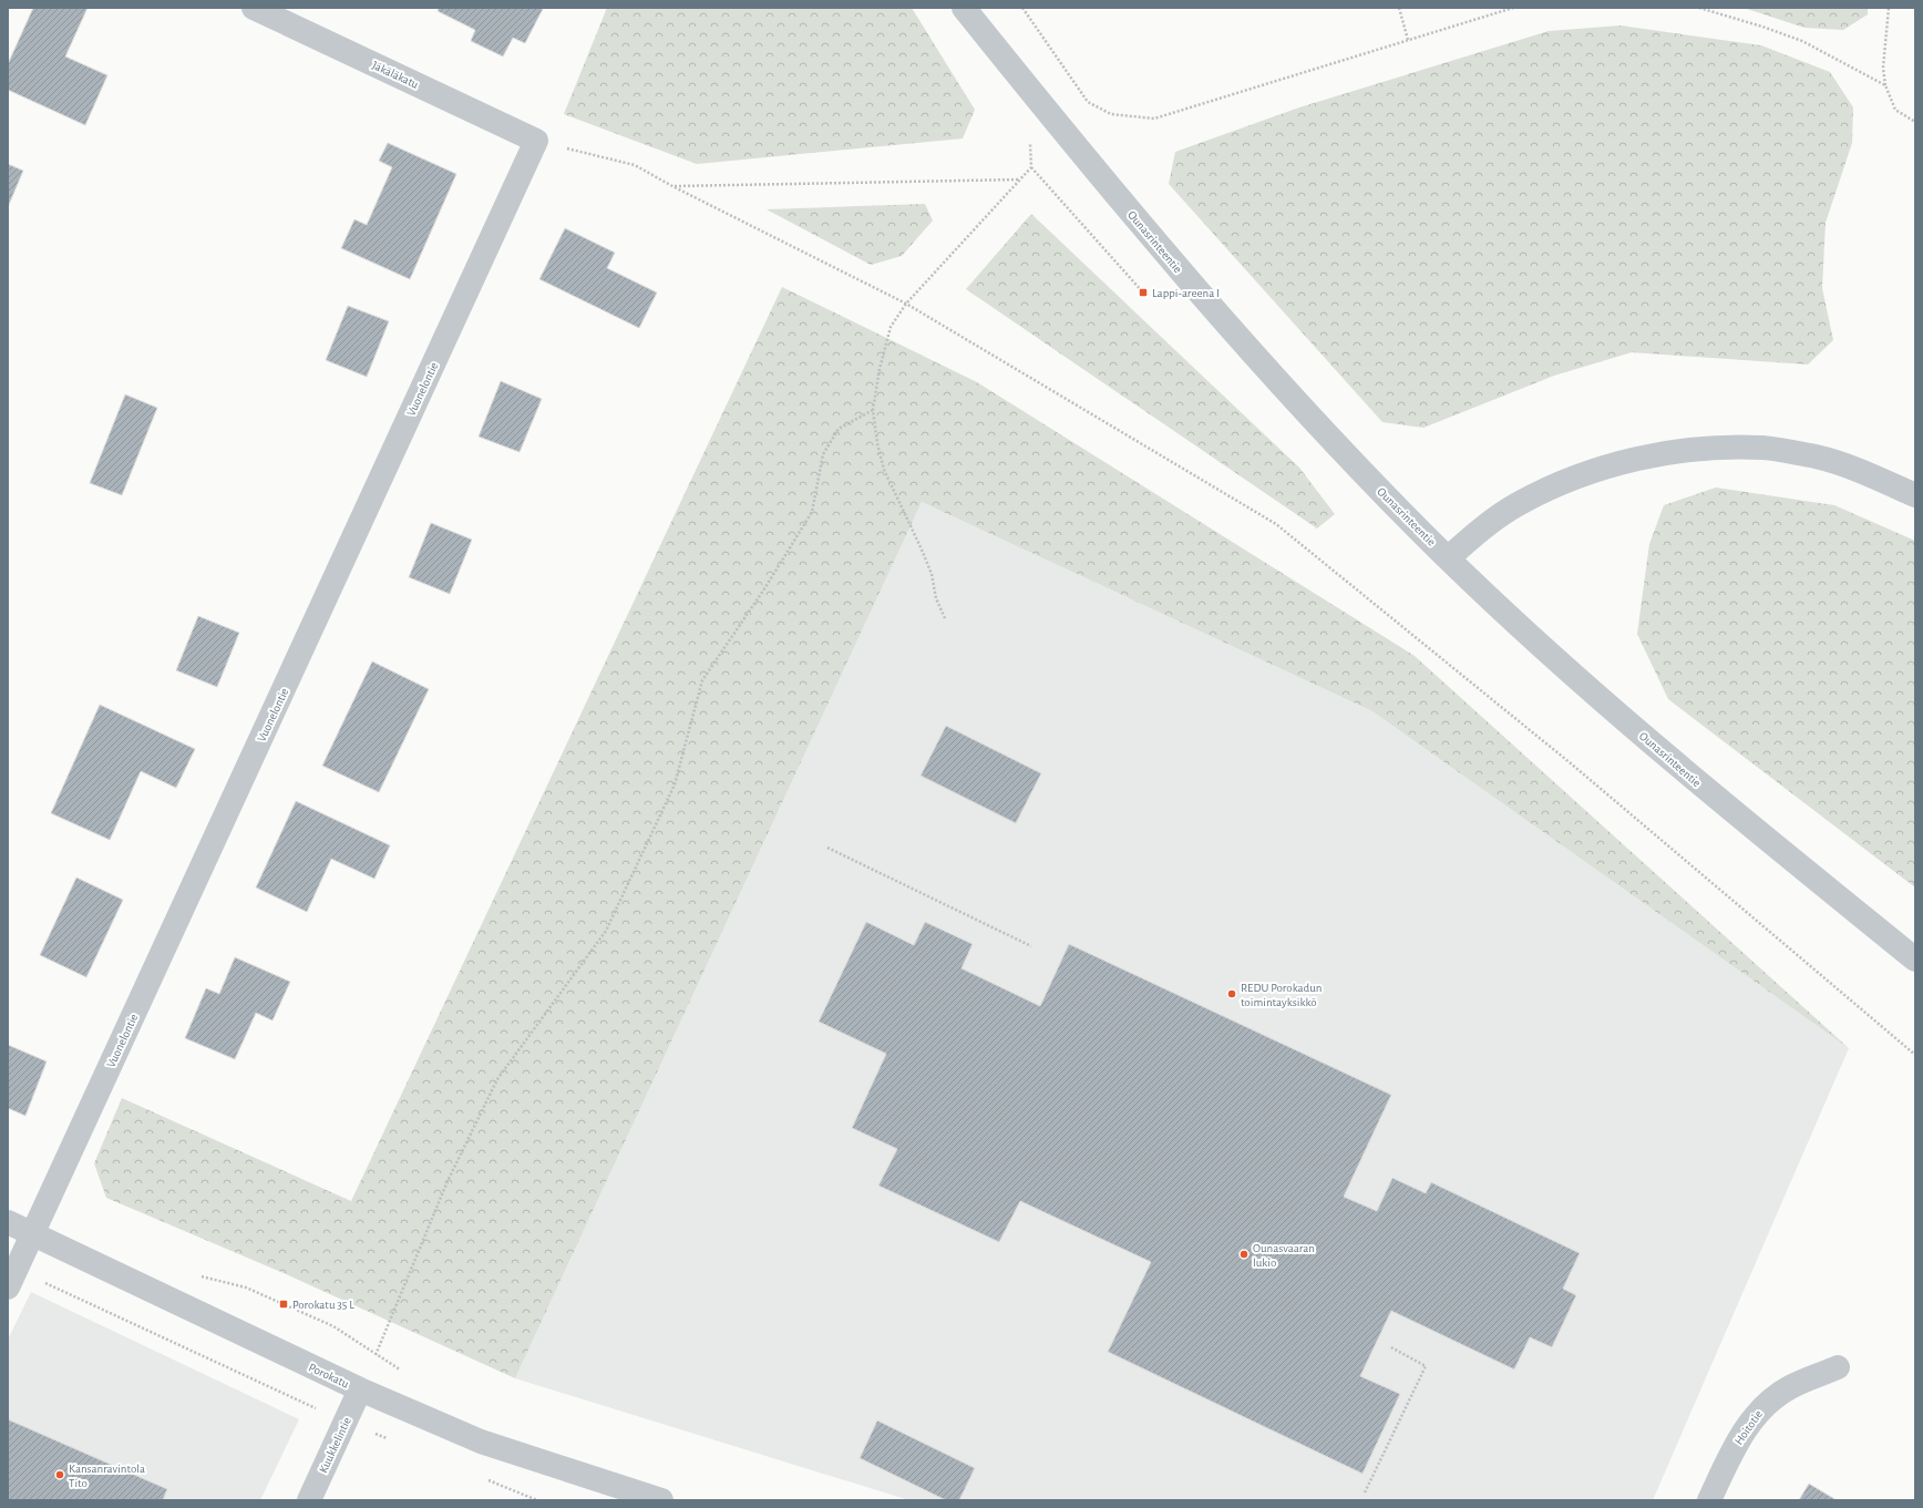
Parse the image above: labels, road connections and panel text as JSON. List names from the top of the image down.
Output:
{
  "streets": {
    "street": [
      "Jäkäläkatu",
      "Ounasrinteentie",
      "Vuonelontie",
      "Porokatu",
      "Hoitotie",
      "Kuukkelintie"
    ]
  },
  "crossings": [
    ["Jäkäläkatu", "Vuonelontie"],
    ["Vuonelontie", "Porokatu"],
    ["Porokatu", "Kuukkelintie"]
  ],
  "places": {
    "transit": ["Lappi-areena I", "Porokatu 35 L"],
    "other": ["REDU Porokadun toimintayksikkö", "Ounasvaaran lukio", "Kansanravintola Tito"]
  }
}
